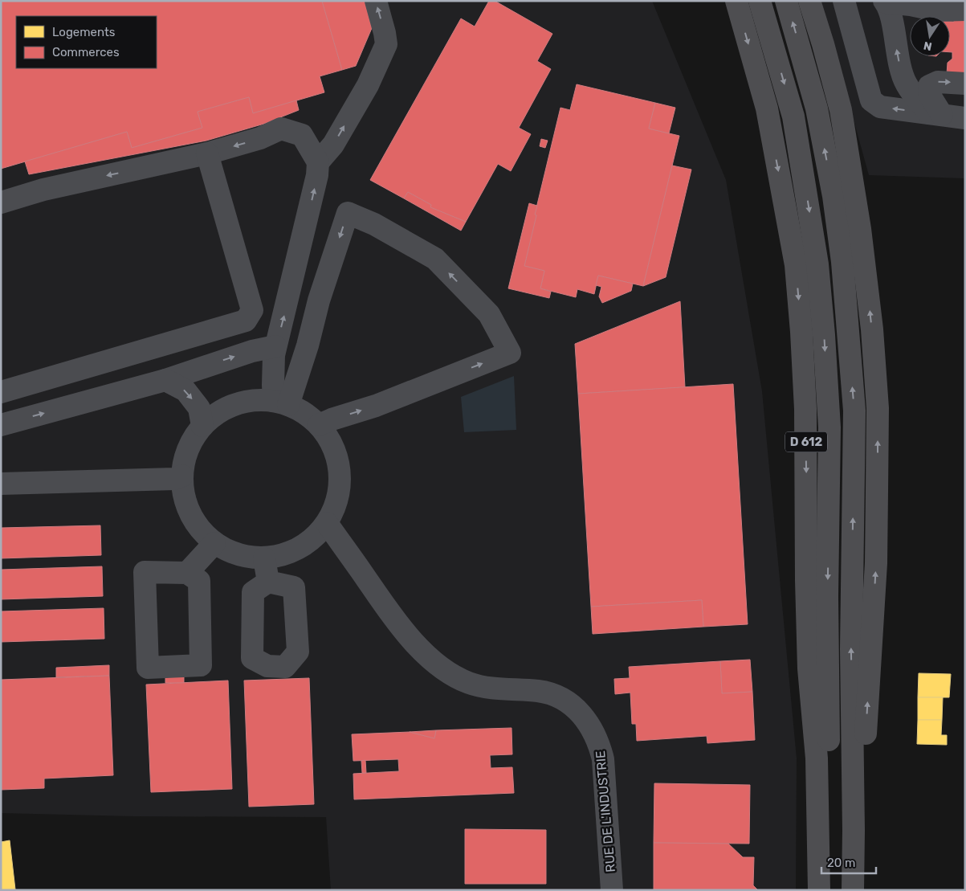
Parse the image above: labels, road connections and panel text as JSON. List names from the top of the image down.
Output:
{
  "streets": {
    "highway": ["D 612"],
    "street": ["RUE DE L'INDUSTRIE"]
  },
  "legend": ["Logements", "Commerces"],
  "scale_bar": "20 m",
  "north": "bottom"
}
